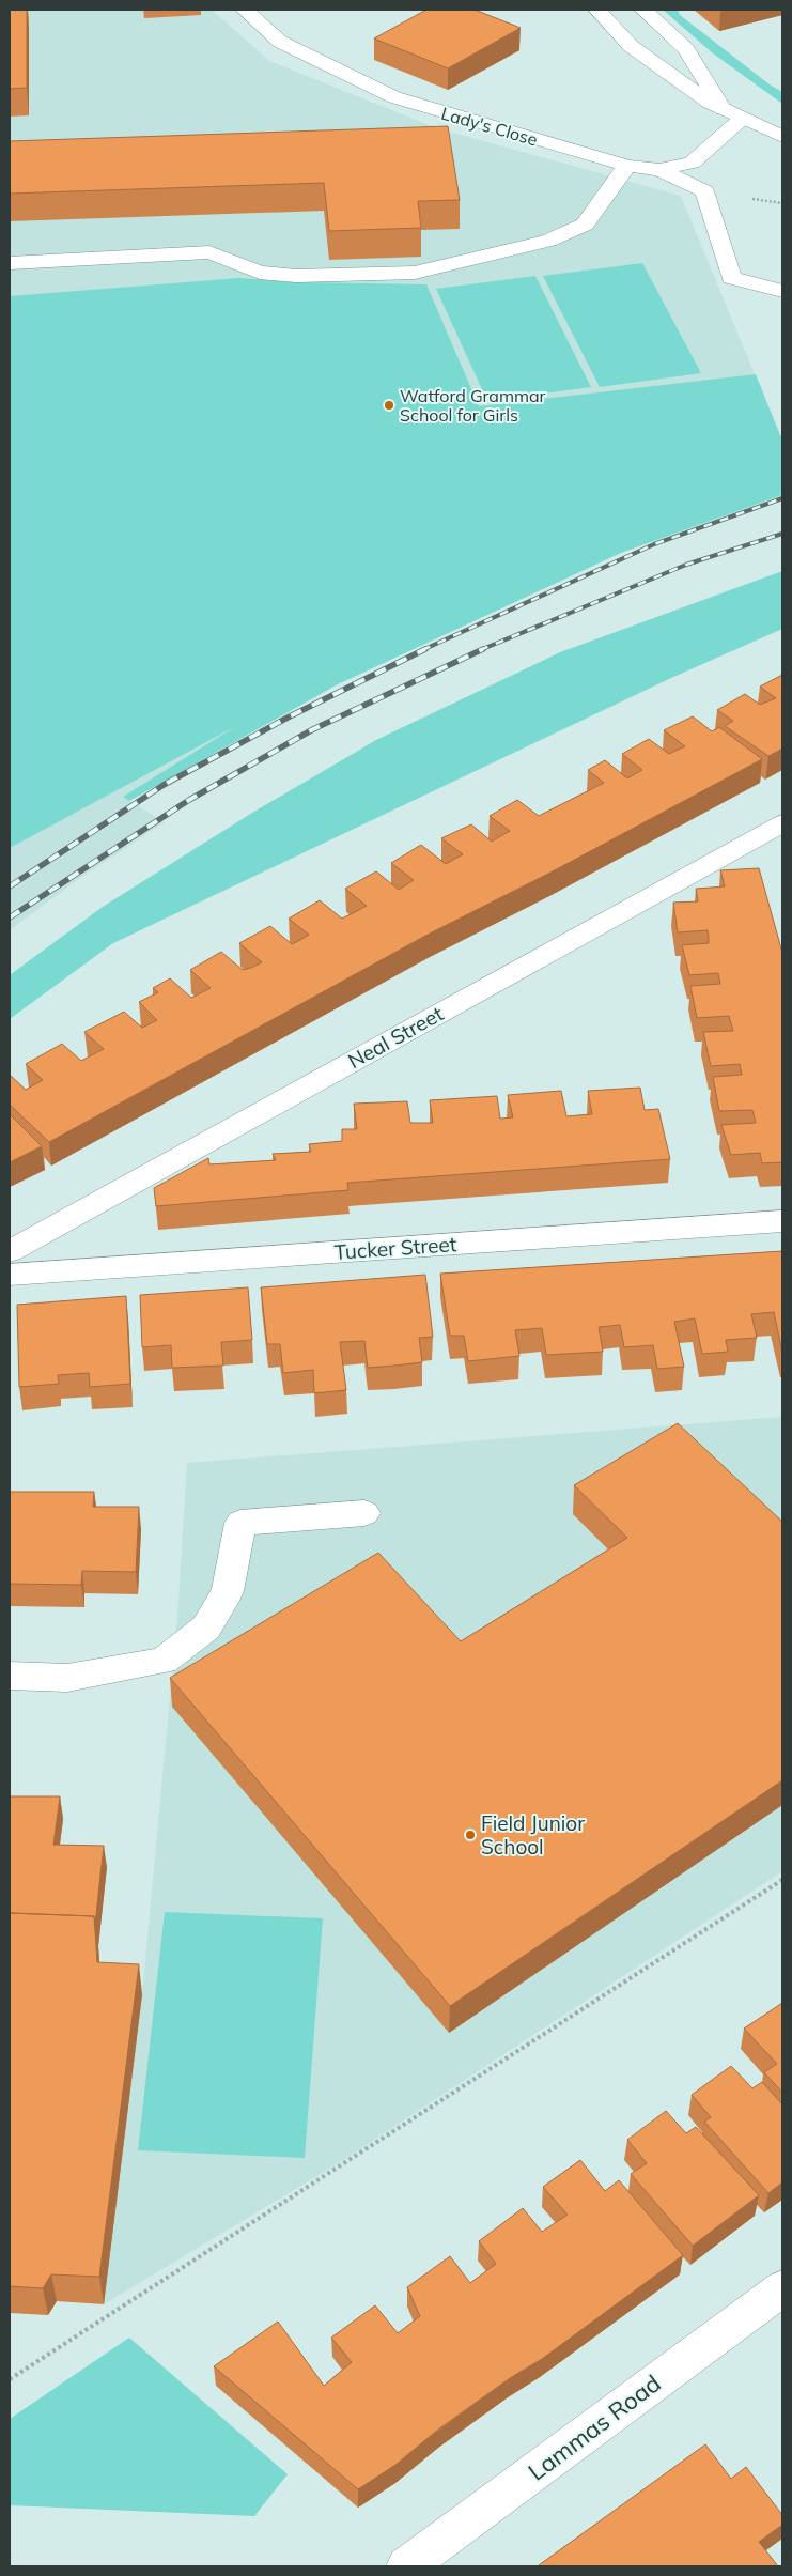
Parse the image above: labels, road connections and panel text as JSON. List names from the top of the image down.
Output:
{
  "streets": {
    "street": [
      "Lady's Close",
      "Neal Street",
      "Tucker Street",
      "Lammas Road"
    ]
  },
  "places": ["Watford Grammar School for Girls", "Field Junior School"]
}
